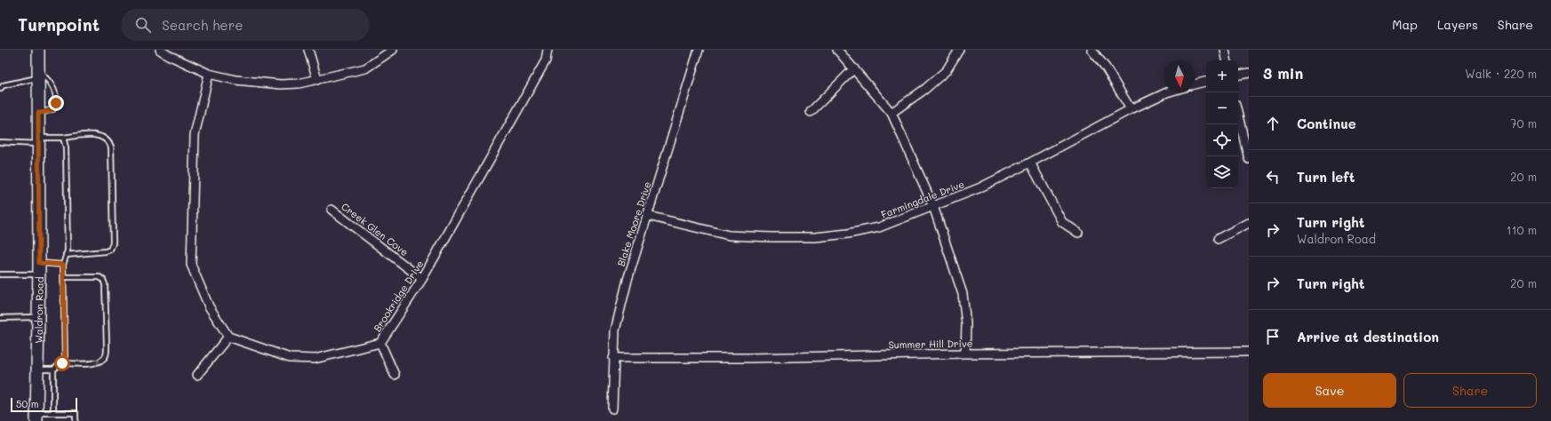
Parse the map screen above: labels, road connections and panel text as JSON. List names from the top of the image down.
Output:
{
  "streets": {
    "main road": ["Waldron Road"],
    "street": [
      "Farmingdale Drive",
      "Blake Moore Drive",
      "Creek Glen Cove",
      "Brookridge Drive",
      "Summer Hill Drive"
    ]
  },
  "crossings": [
    ["Farmingdale Drive", "Blake Moore Drive"],
    ["Blake Moore Drive", "Summer Hill Drive"],
    ["Creek Glen Cove", "Brookridge Drive"]
  ],
  "scale_bar": "50 m",
  "north": "bottom",
  "page": {
    "header": "Turnpoint",
    "search": "Search here",
    "nav": ["Map", "Layers", "Share"],
    "heading": ["3 min", "Walk · 220 m"],
    "map_buttons": ["+", "−"],
    "list": [
      ["Continue", "70 m"],
      ["Turn left", "20 m"],
      ["Turn right", "Waldron Road", "110 m"],
      ["Turn right", "20 m"],
      "Arrive at destination"
    ],
    "buttons": ["Save", "Share"],
    "scale": "50 m"
  }
}
